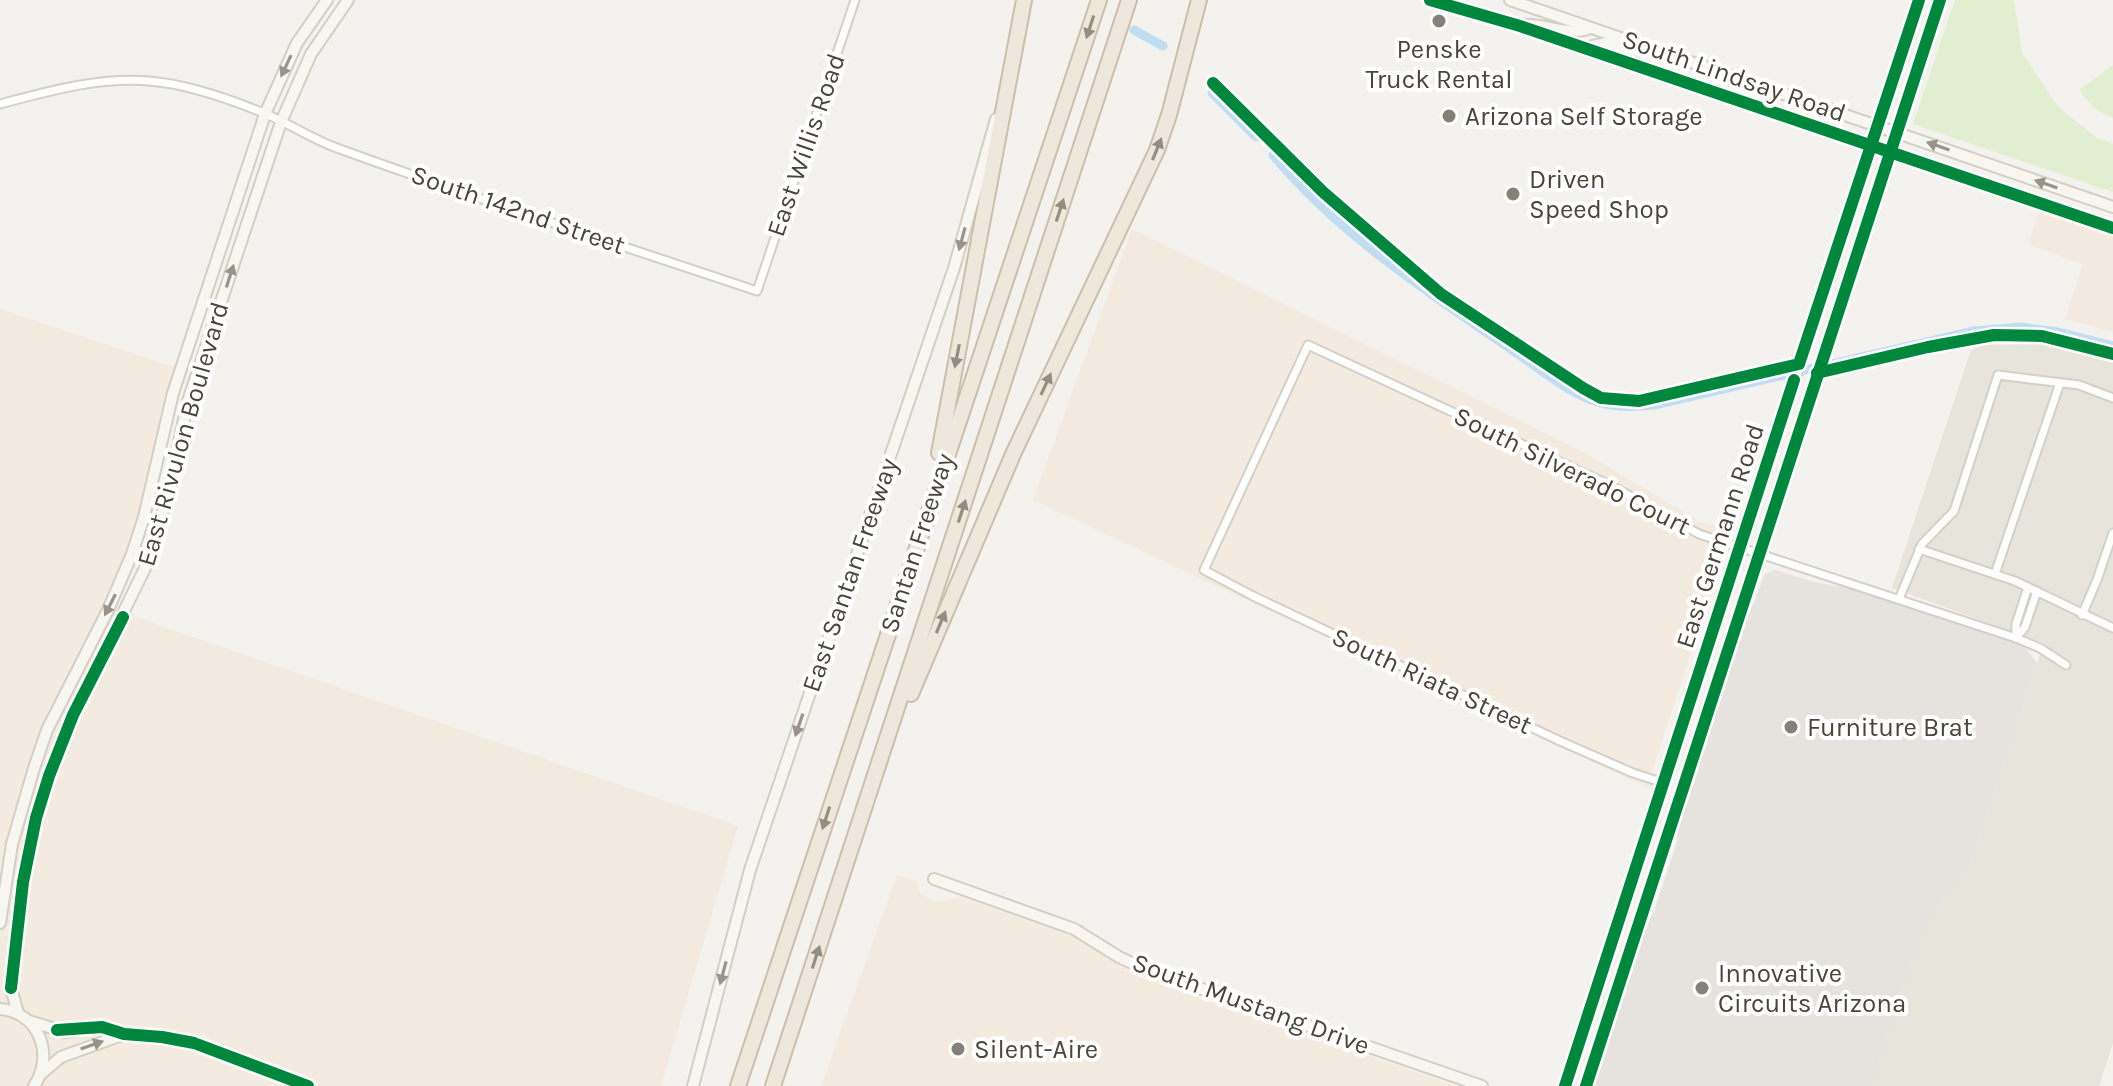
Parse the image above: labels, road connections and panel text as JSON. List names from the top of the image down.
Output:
{
  "streets": {
    "highway": ["Santan Freeway"],
    "main road": [
      "South Lindsay Road",
      "East Rivulon Boulevard",
      "East Germann Road",
      "East Santan Freeway",
      "South Mustang Drive"
    ],
    "street": [
      "East Willis Road",
      "South 142nd Street",
      "South Silverado Court",
      "South Riata Street"
    ]
  },
  "crossings": [
    ["South Lindsay Road", "East Germann Road"],
    ["East Willis Road", "South 142nd Street"],
    ["South 142nd Street", "East Rivulon Boulevard"],
    ["South Silverado Court", "East Germann Road"],
    ["South Silverado Court", "South Riata Street"],
    ["East Germann Road", "South Riata Street"]
  ],
  "one_way": ["East Santan Freeway"],
  "places": [
    "Penske Truck Rental",
    "Arizona Self Storage",
    "Driven Speed Shop",
    "Furniture Brat",
    "Innovative Circuits Arizona",
    "Silent-Aire"
  ]
}
